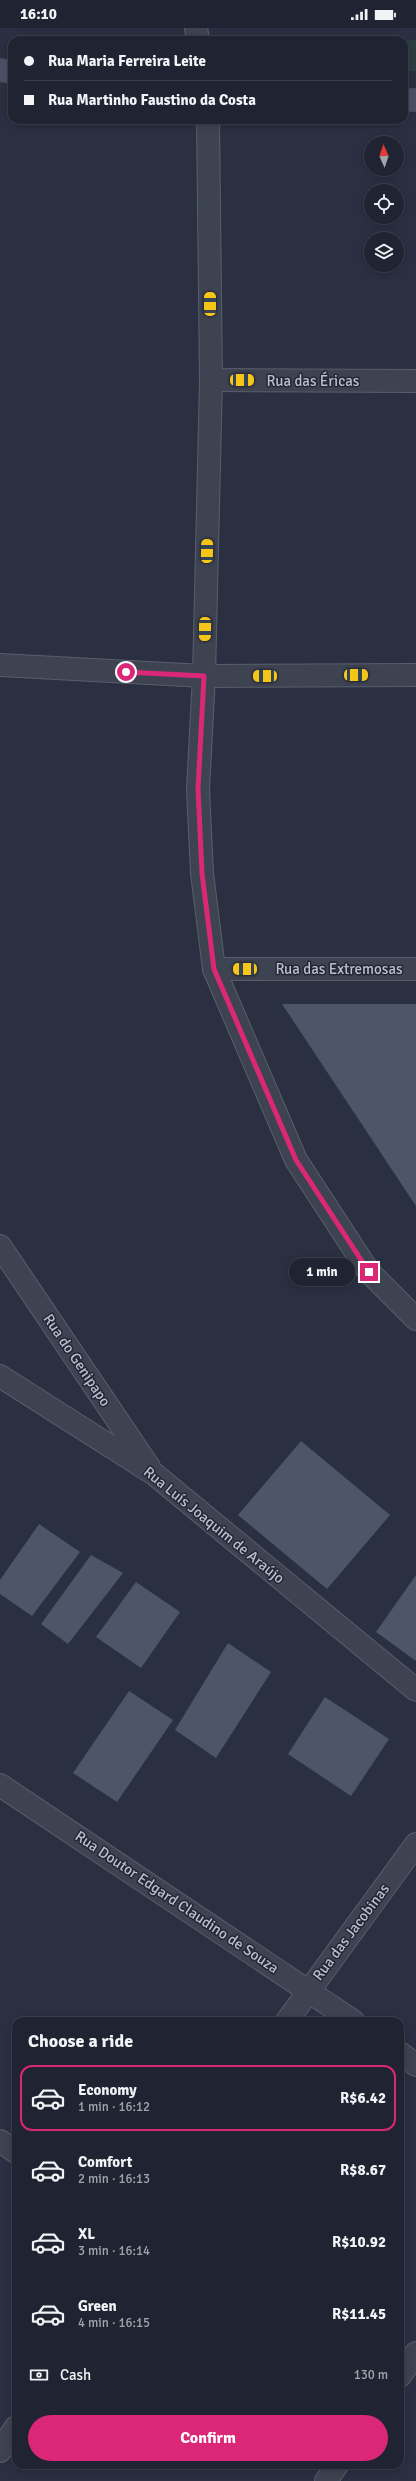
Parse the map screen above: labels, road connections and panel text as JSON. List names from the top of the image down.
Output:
{
  "streets": {
    "street": [
      "Rua das Éricas",
      "Rua das Extremosas",
      "Rua do Genipapo",
      "Rua Luís Joaquim de Araújo",
      "Rua Doutor Edgard Claudino de Souza",
      "Rua das Jacobinas"
    ]
  },
  "crossings": [
    ["Rua do Genipapo", "Rua Luís Joaquim de Araújo"],
    ["Rua Doutor Edgard Claudino de Souza", "Rua das Jacobinas"]
  ],
  "north": "top",
  "page": {
    "status": "16:10",
    "banner": ["Rua Maria Ferreira Leite", "Rua Martinho Faustino da Costa"],
    "bubble": "1 min",
    "heading": "Choose a ride",
    "list": [
      {
        "name": "Economy",
        "note": "1 min · 16:12",
        "value": "R$6.42"
      },
      {
        "name": "Comfort",
        "note": "2 min · 16:13",
        "value": "R$8.67"
      },
      {
        "name": "XL",
        "note": "3 min · 16:14",
        "value": "R$10.92"
      },
      {
        "name": "Green",
        "note": "4 min · 16:15",
        "value": "R$11.45"
      }
    ],
    "pay": ["Cash", "130 m"],
    "buttons": "Confirm"
  }
}
